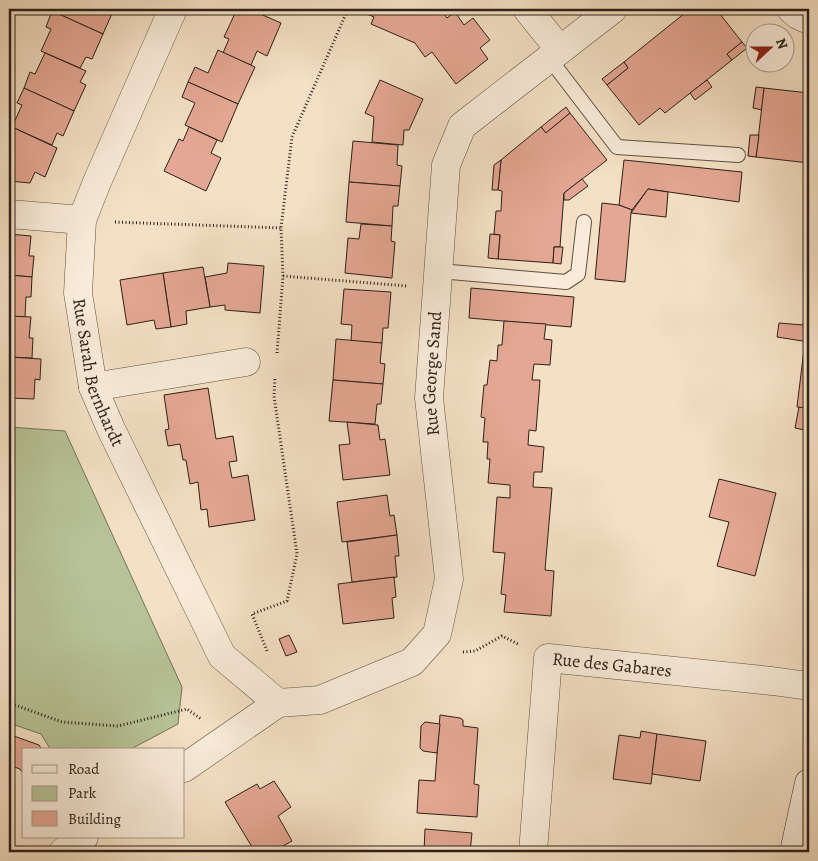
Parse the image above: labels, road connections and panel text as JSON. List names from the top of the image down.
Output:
{
  "streets": {
    "street": ["Rue Sarah Bernhardt", "Rue George Sand", "Rue des Gabares"]
  },
  "crossings": [
    ["Rue Sarah Bernhardt", "Rue George Sand"]
  ],
  "legend": ["Road", "Park", "Building"],
  "north": "right"
}
